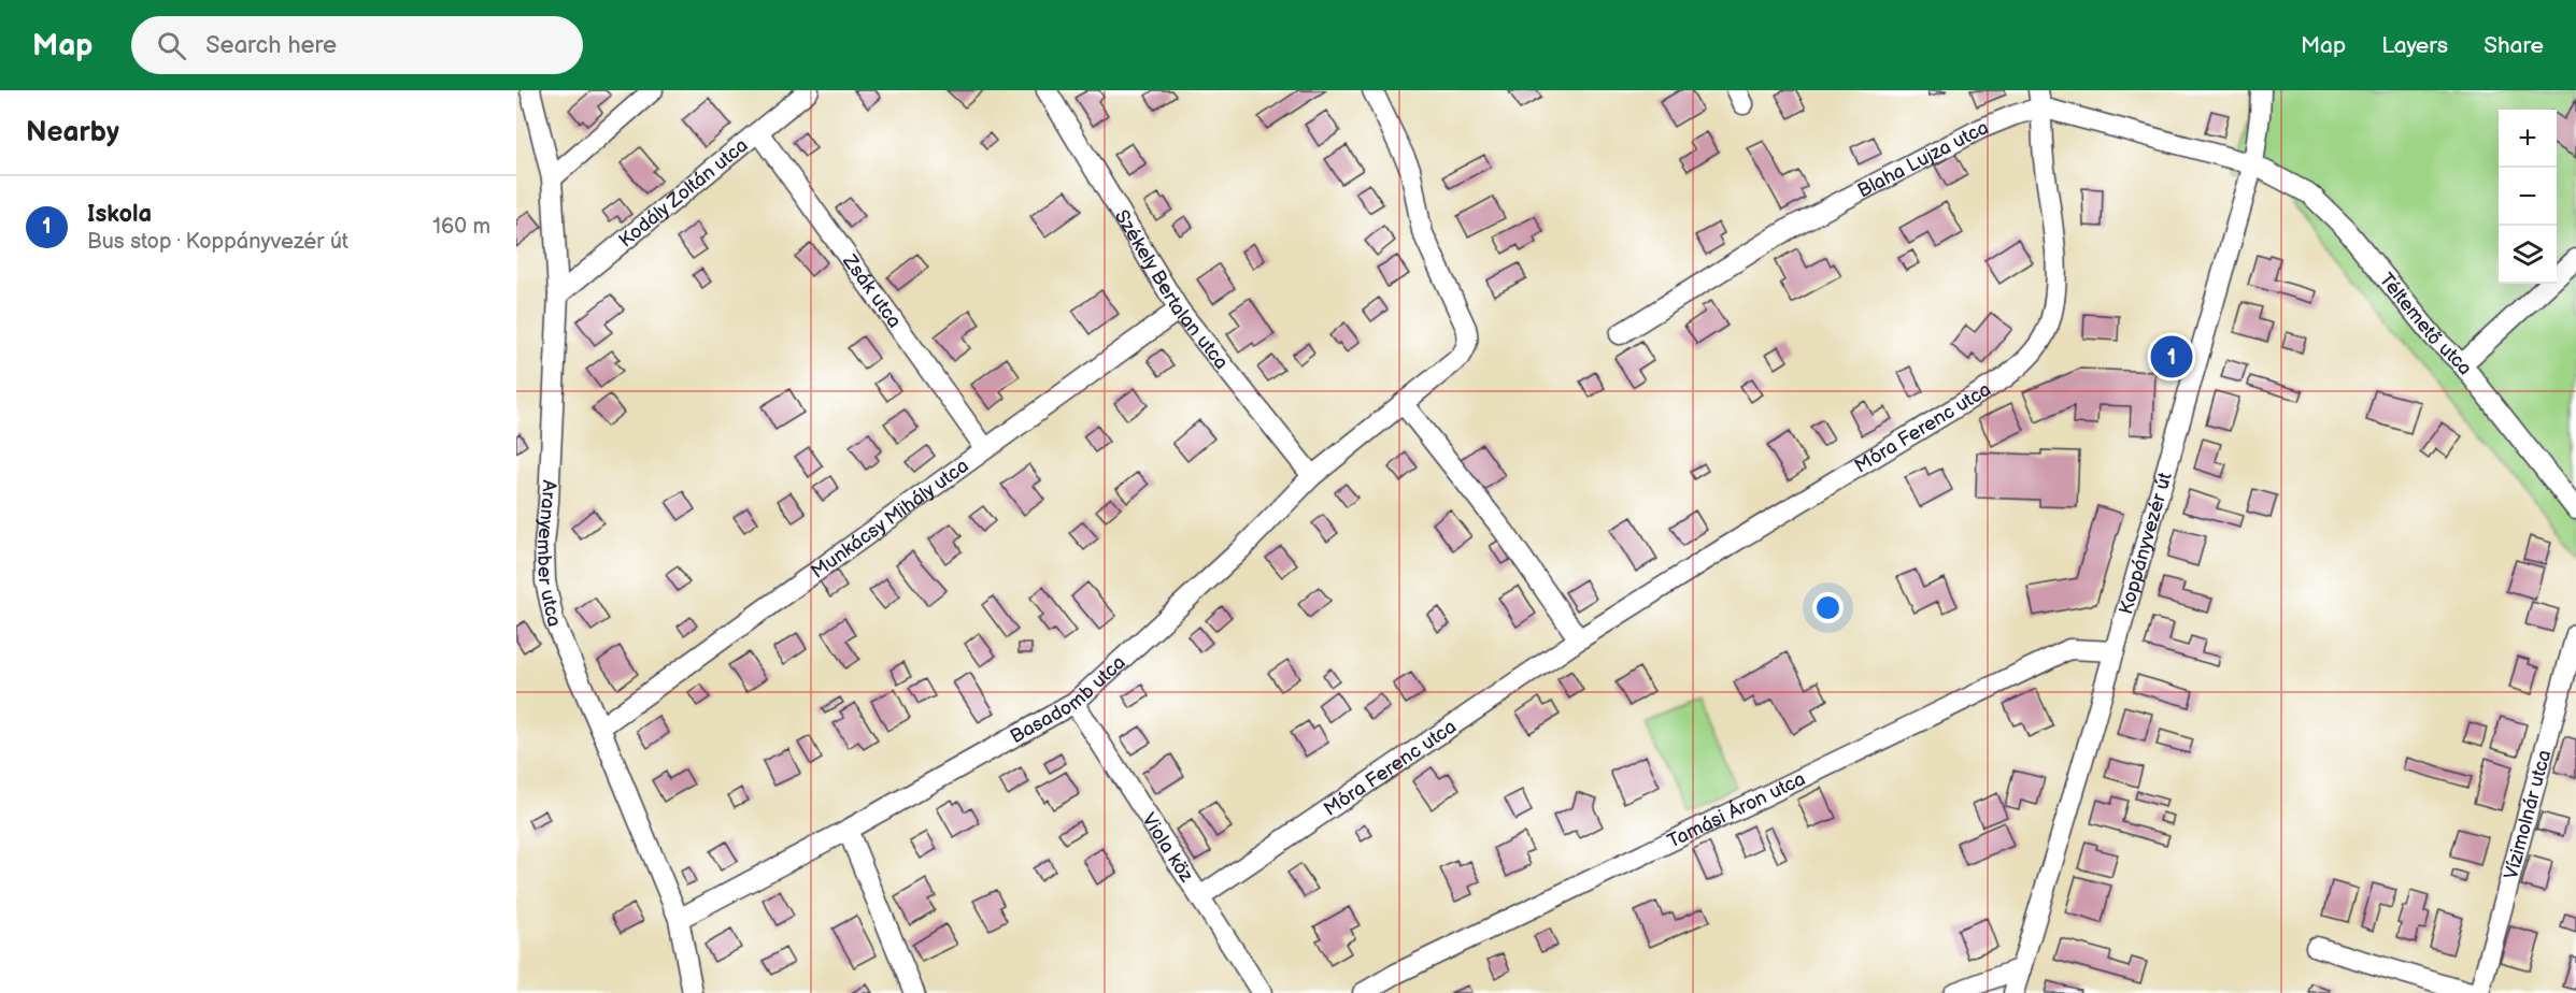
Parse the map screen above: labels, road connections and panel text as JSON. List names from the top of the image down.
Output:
{
  "streets": {
    "street": [
      "Blaha Lujza utca",
      "Kodály Zoltán utca",
      "Székely Bertalan utca",
      "Zsák utca",
      "Téltemető utca",
      "Móra Ferenc utca",
      "Munkácsy Mihály utca",
      "Koppányvezér út",
      "Aranyember utca",
      "Basadomb utca",
      "Tamási Áron utca",
      "Vízimolnár utca",
      "Viola köz"
    ]
  },
  "crossings": [
    ["Blaha Lujza utca", "Móra Ferenc utca"],
    ["Kodály Zoltán utca", "Zsák utca"],
    ["Kodály Zoltán utca", "Aranyember utca"],
    ["Székely Bertalan utca", "Munkácsy Mihály utca"],
    ["Székely Bertalan utca", "Basadomb utca"],
    ["Zsák utca", "Munkácsy Mihály utca"],
    ["Téltemető utca", "Koppányvezér út"],
    ["Móra Ferenc utca", "Viola köz"],
    ["Munkácsy Mihály utca", "Aranyember utca"],
    ["Koppányvezér út", "Tamási Áron utca"],
    ["Aranyember utca", "Basadomb utca"],
    ["Basadomb utca", "Viola köz"]
  ],
  "page": {
    "header": "Map",
    "search": "Search here",
    "nav": ["Map", "Layers", "Share"],
    "heading": "Nearby",
    "map_buttons": ["+", "−"],
    "list": [
      {
        "mark": "1",
        "name": "Iskola",
        "note": "Bus stop · Koppányvezér út",
        "value": "160 m"
      }
    ],
    "pins": "1"
  }
}
